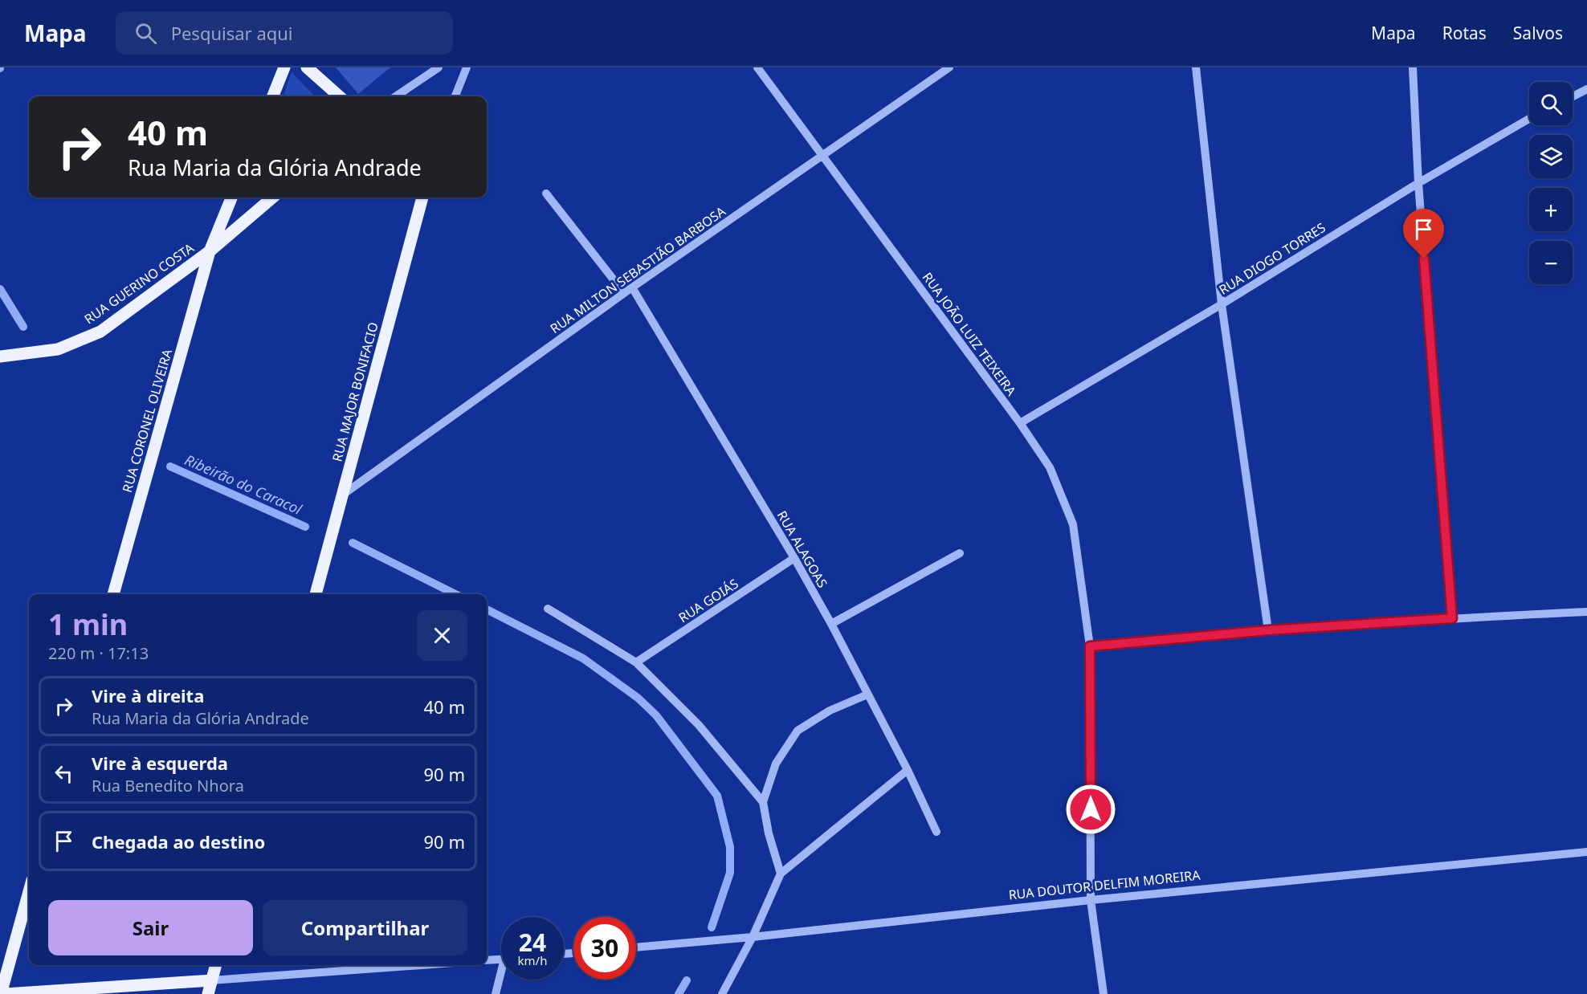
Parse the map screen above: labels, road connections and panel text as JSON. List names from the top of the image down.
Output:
{
  "streets": {
    "main road": ["RUA GUERINO COSTA", "RUA MAJOR BONIFACIO", "RUA CORONEL OLIVEIRA"],
    "street": [
      "RUA DIOGO TORRES",
      "RUA MILTON SEBASTIÃO BARBOSA",
      "RUA JOÃO LUIZ TEIXEIRA",
      "RUA ALAGOAS",
      "RUA GOIÁS",
      "RUA DOUTOR DELFIM MOREIRA"
    ]
  },
  "crossings": [
    ["RUA DIOGO TORRES", "RUA JOÃO LUIZ TEIXEIRA"],
    ["RUA MILTON SEBASTIÃO BARBOSA", "RUA JOÃO LUIZ TEIXEIRA"],
    ["RUA MILTON SEBASTIÃO BARBOSA", "RUA MAJOR BONIFACIO"],
    ["RUA MILTON SEBASTIÃO BARBOSA", "RUA ALAGOAS"],
    ["RUA GUERINO COSTA", "RUA CORONEL OLIVEIRA"],
    ["RUA JOÃO LUIZ TEIXEIRA", "RUA DOUTOR DELFIM MOREIRA"],
    ["RUA ALAGOAS", "RUA GOIÁS"]
  ],
  "water": ["Ribeirão do Caracol"],
  "page": {
    "header": "Mapa",
    "search": "Pesquisar aqui",
    "nav": ["Mapa", "Rotas", "Salvos"],
    "map_buttons": ["+", "−"],
    "turn": ["40 m", "Rua Maria da Glória Andrade"],
    "heading": ["1 min", "220 m · 17:13"],
    "list": [
      {
        "name": "Vire à direita",
        "note": "Rua Maria da Glória Andrade",
        "value": "40 m"
      },
      {
        "name": "Vire à esquerda",
        "note": "Rua Benedito Nhora",
        "value": "90 m"
      },
      {
        "name": "Chegada ao destino",
        "value": "90 m"
      }
    ],
    "buttons": ["Sair", "Compartilhar"],
    "speed": "24 km/h",
    "limit": "30"
  }
}
